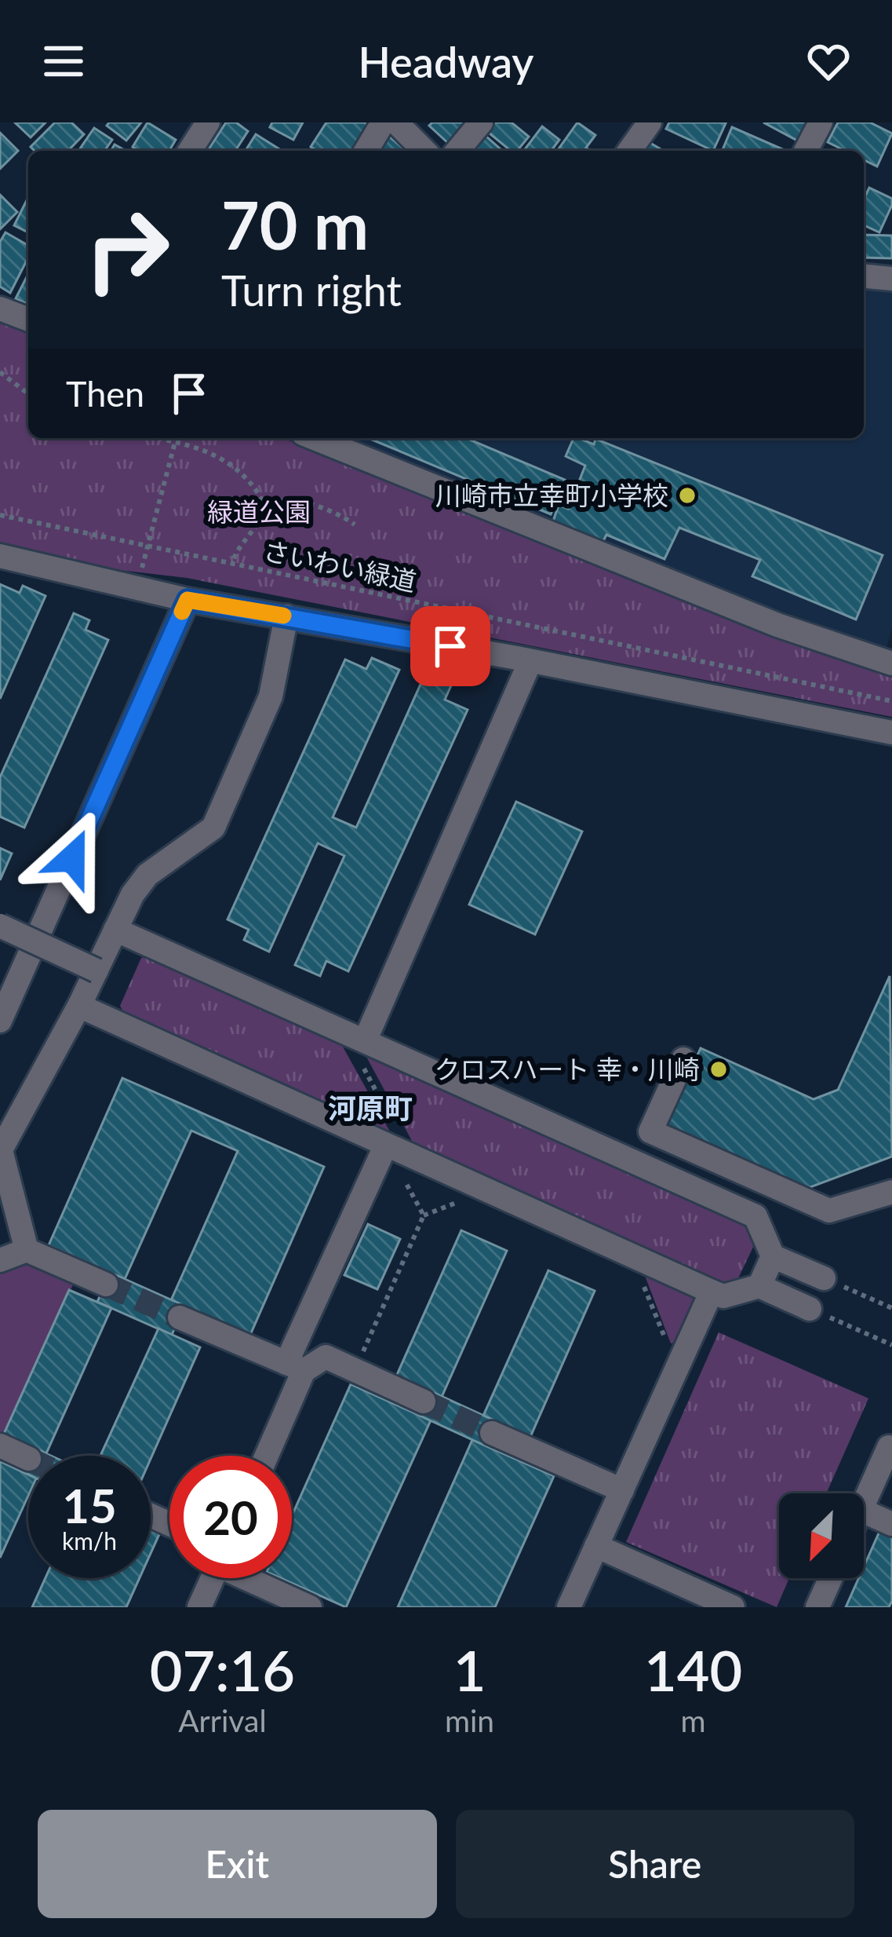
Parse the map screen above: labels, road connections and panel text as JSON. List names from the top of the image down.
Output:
{
  "streets": {
    "path": ["さいわい緑道"]
  },
  "districts": ["河原町"],
  "parks": ["緑道公園"],
  "places": ["川崎市立幸町小学校", "クロスハート 幸・川崎"],
  "north": "bottom left",
  "page": {
    "header": "Headway",
    "turn": ["70 m", "Turn right"],
    "then": "Then",
    "speed": "15 km/h",
    "limit": "20",
    "eta": [
      "07:16",
      "Arrival",
      "1",
      "min",
      "140",
      "m"
    ],
    "buttons": ["Exit", "Share"]
  }
}
